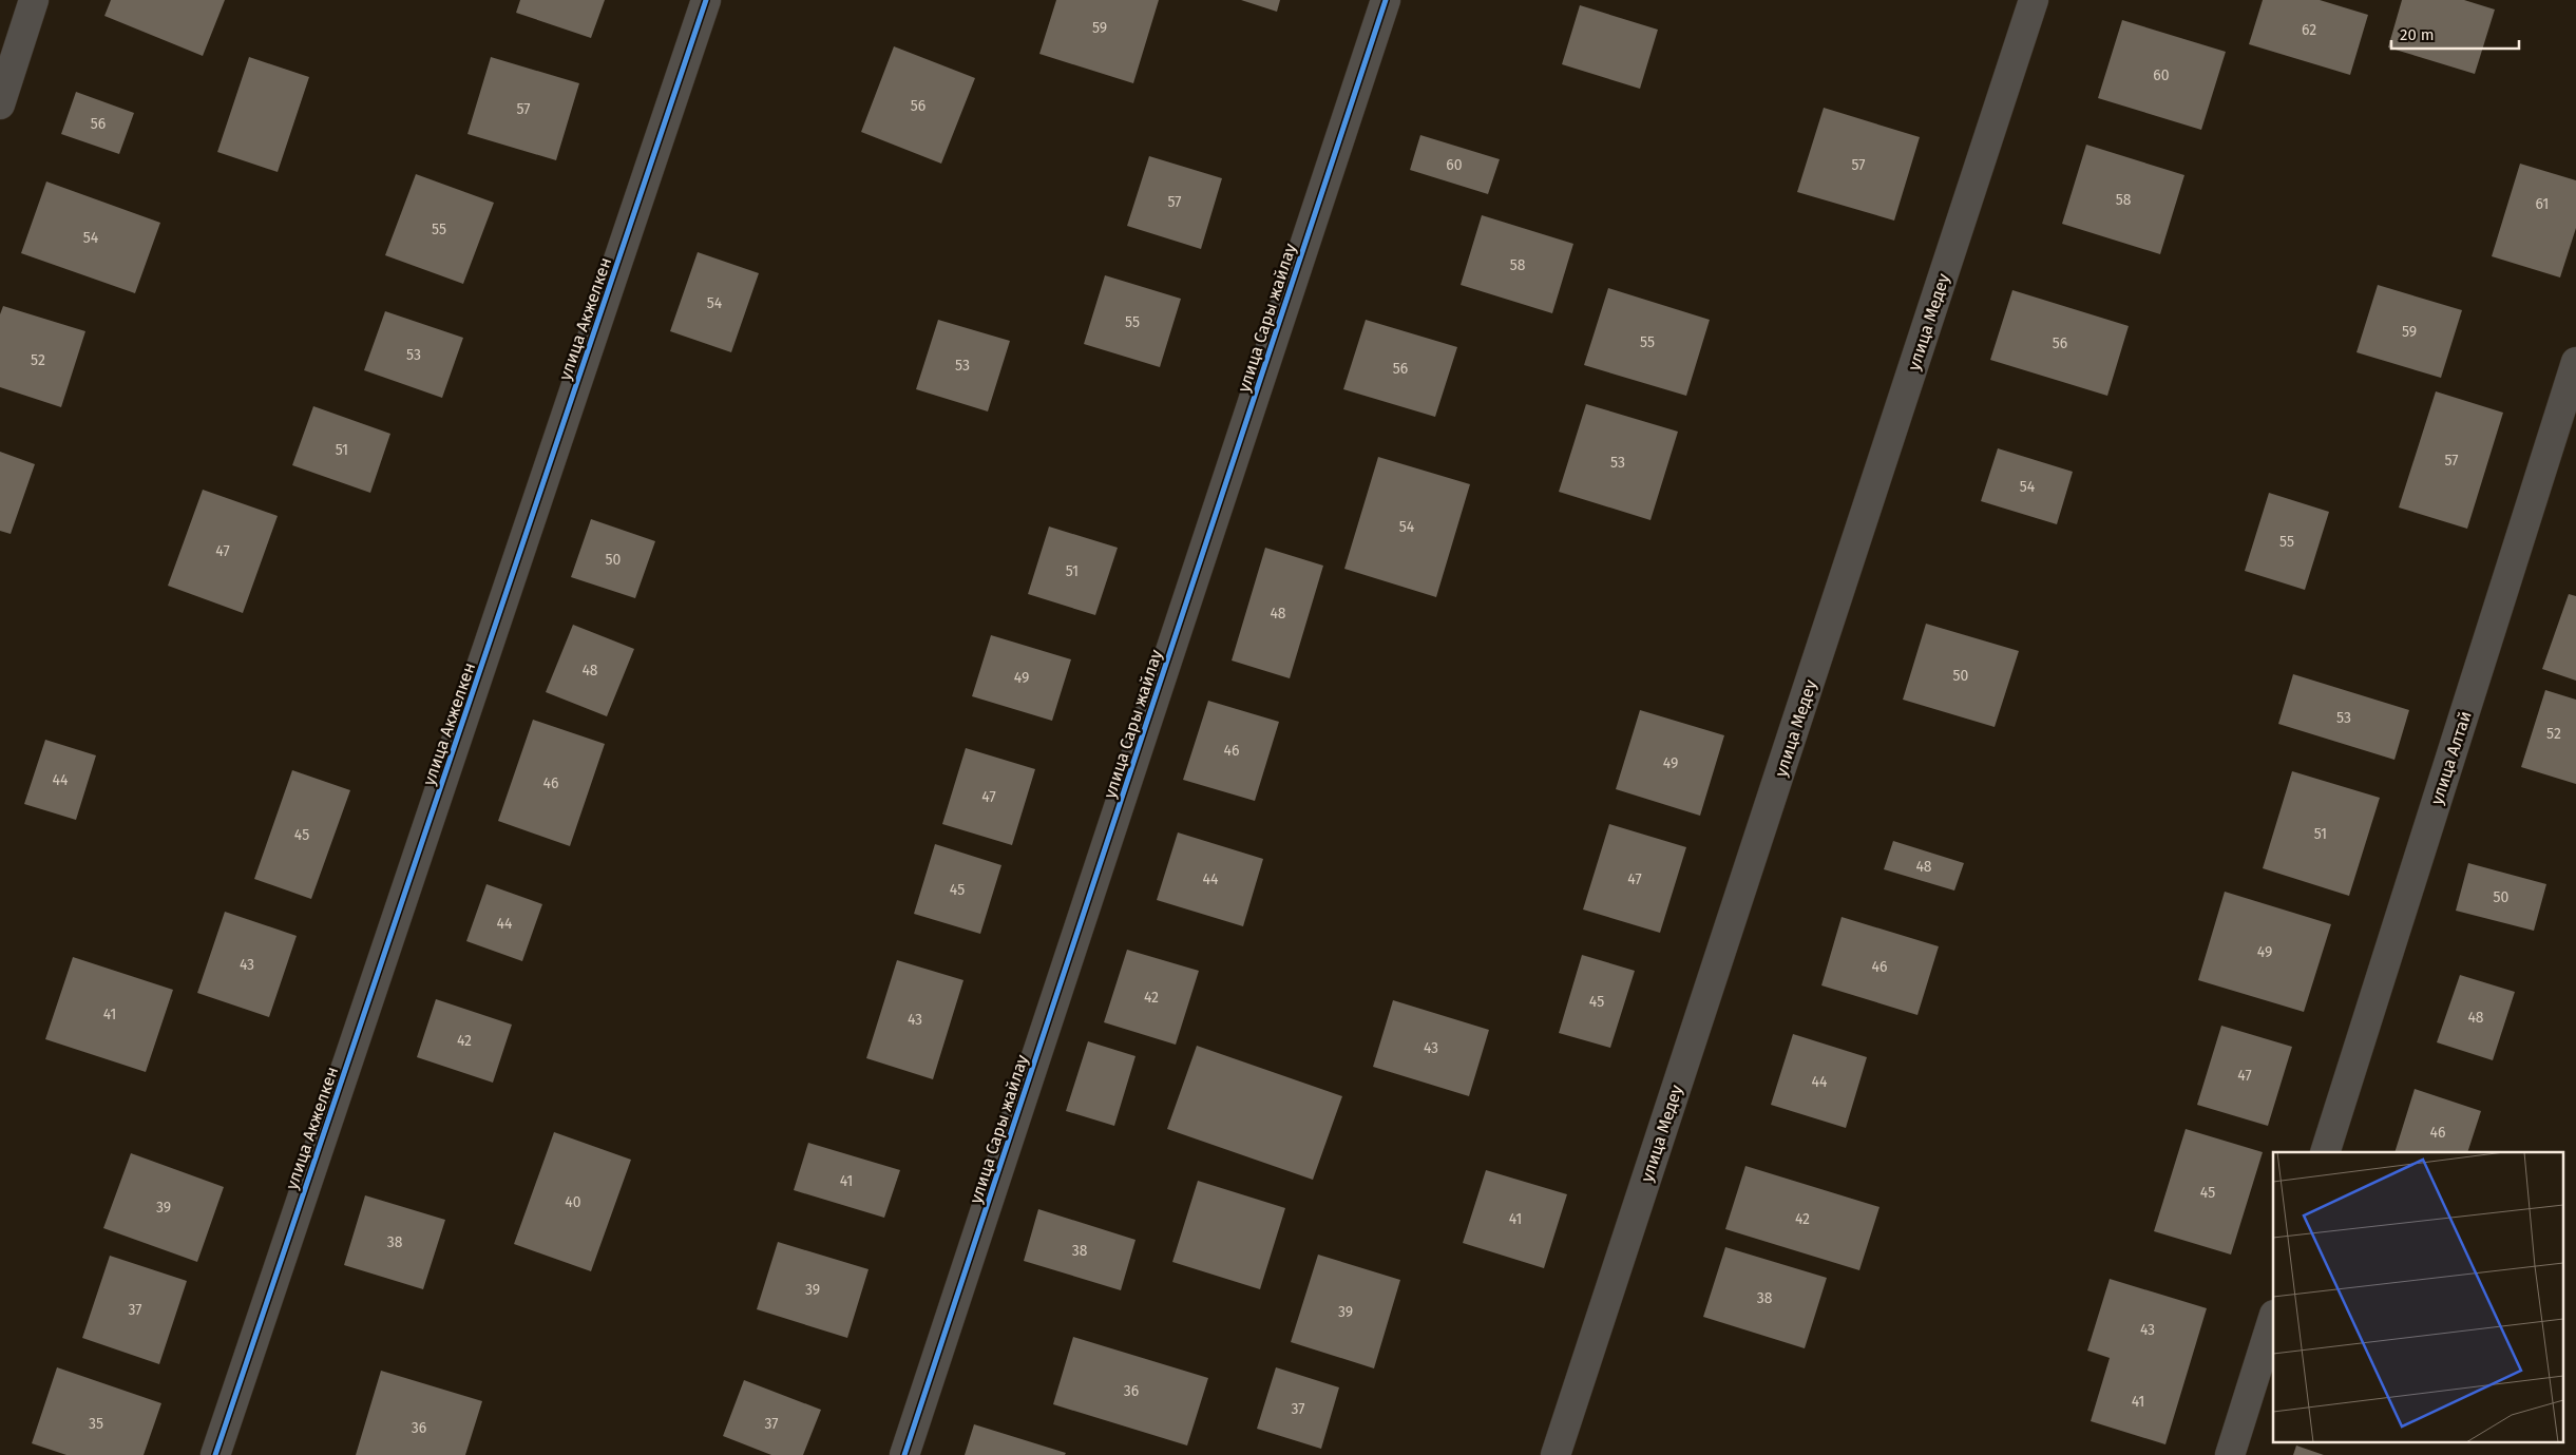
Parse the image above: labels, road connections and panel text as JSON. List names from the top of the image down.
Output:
{
  "streets": {
    "street": [
      "улица Сары жайлау",
      "улица Акжелкен",
      "улица Медеу",
      "улица Алтай"
    ]
  },
  "house_numbers": [
    "59",
    "62",
    "60",
    "56",
    "57",
    "56",
    "60",
    "57",
    "58",
    "57",
    "61",
    "55",
    "54",
    "58",
    "54",
    "55",
    "59",
    "55",
    "56",
    "53",
    "52",
    "53",
    "56",
    "51",
    "57",
    "53",
    "54",
    "54",
    "55",
    "47",
    "50",
    "51",
    "48",
    "48",
    "50",
    "49",
    "53",
    "52",
    "46",
    "49",
    "44",
    "46",
    "47",
    "51",
    "45",
    "48",
    "44",
    "47",
    "45",
    "50",
    "44",
    "49",
    "43",
    "46",
    "42",
    "45",
    "41",
    "48",
    "43",
    "42",
    "43",
    "47",
    "44",
    "46",
    "41",
    "45",
    "40",
    "39",
    "41",
    "42",
    "38",
    "38",
    "39",
    "38",
    "37",
    "39",
    "43",
    "36",
    "41",
    "37",
    "35",
    "37",
    "36"
  ],
  "scale_bar": "20 m"
}
